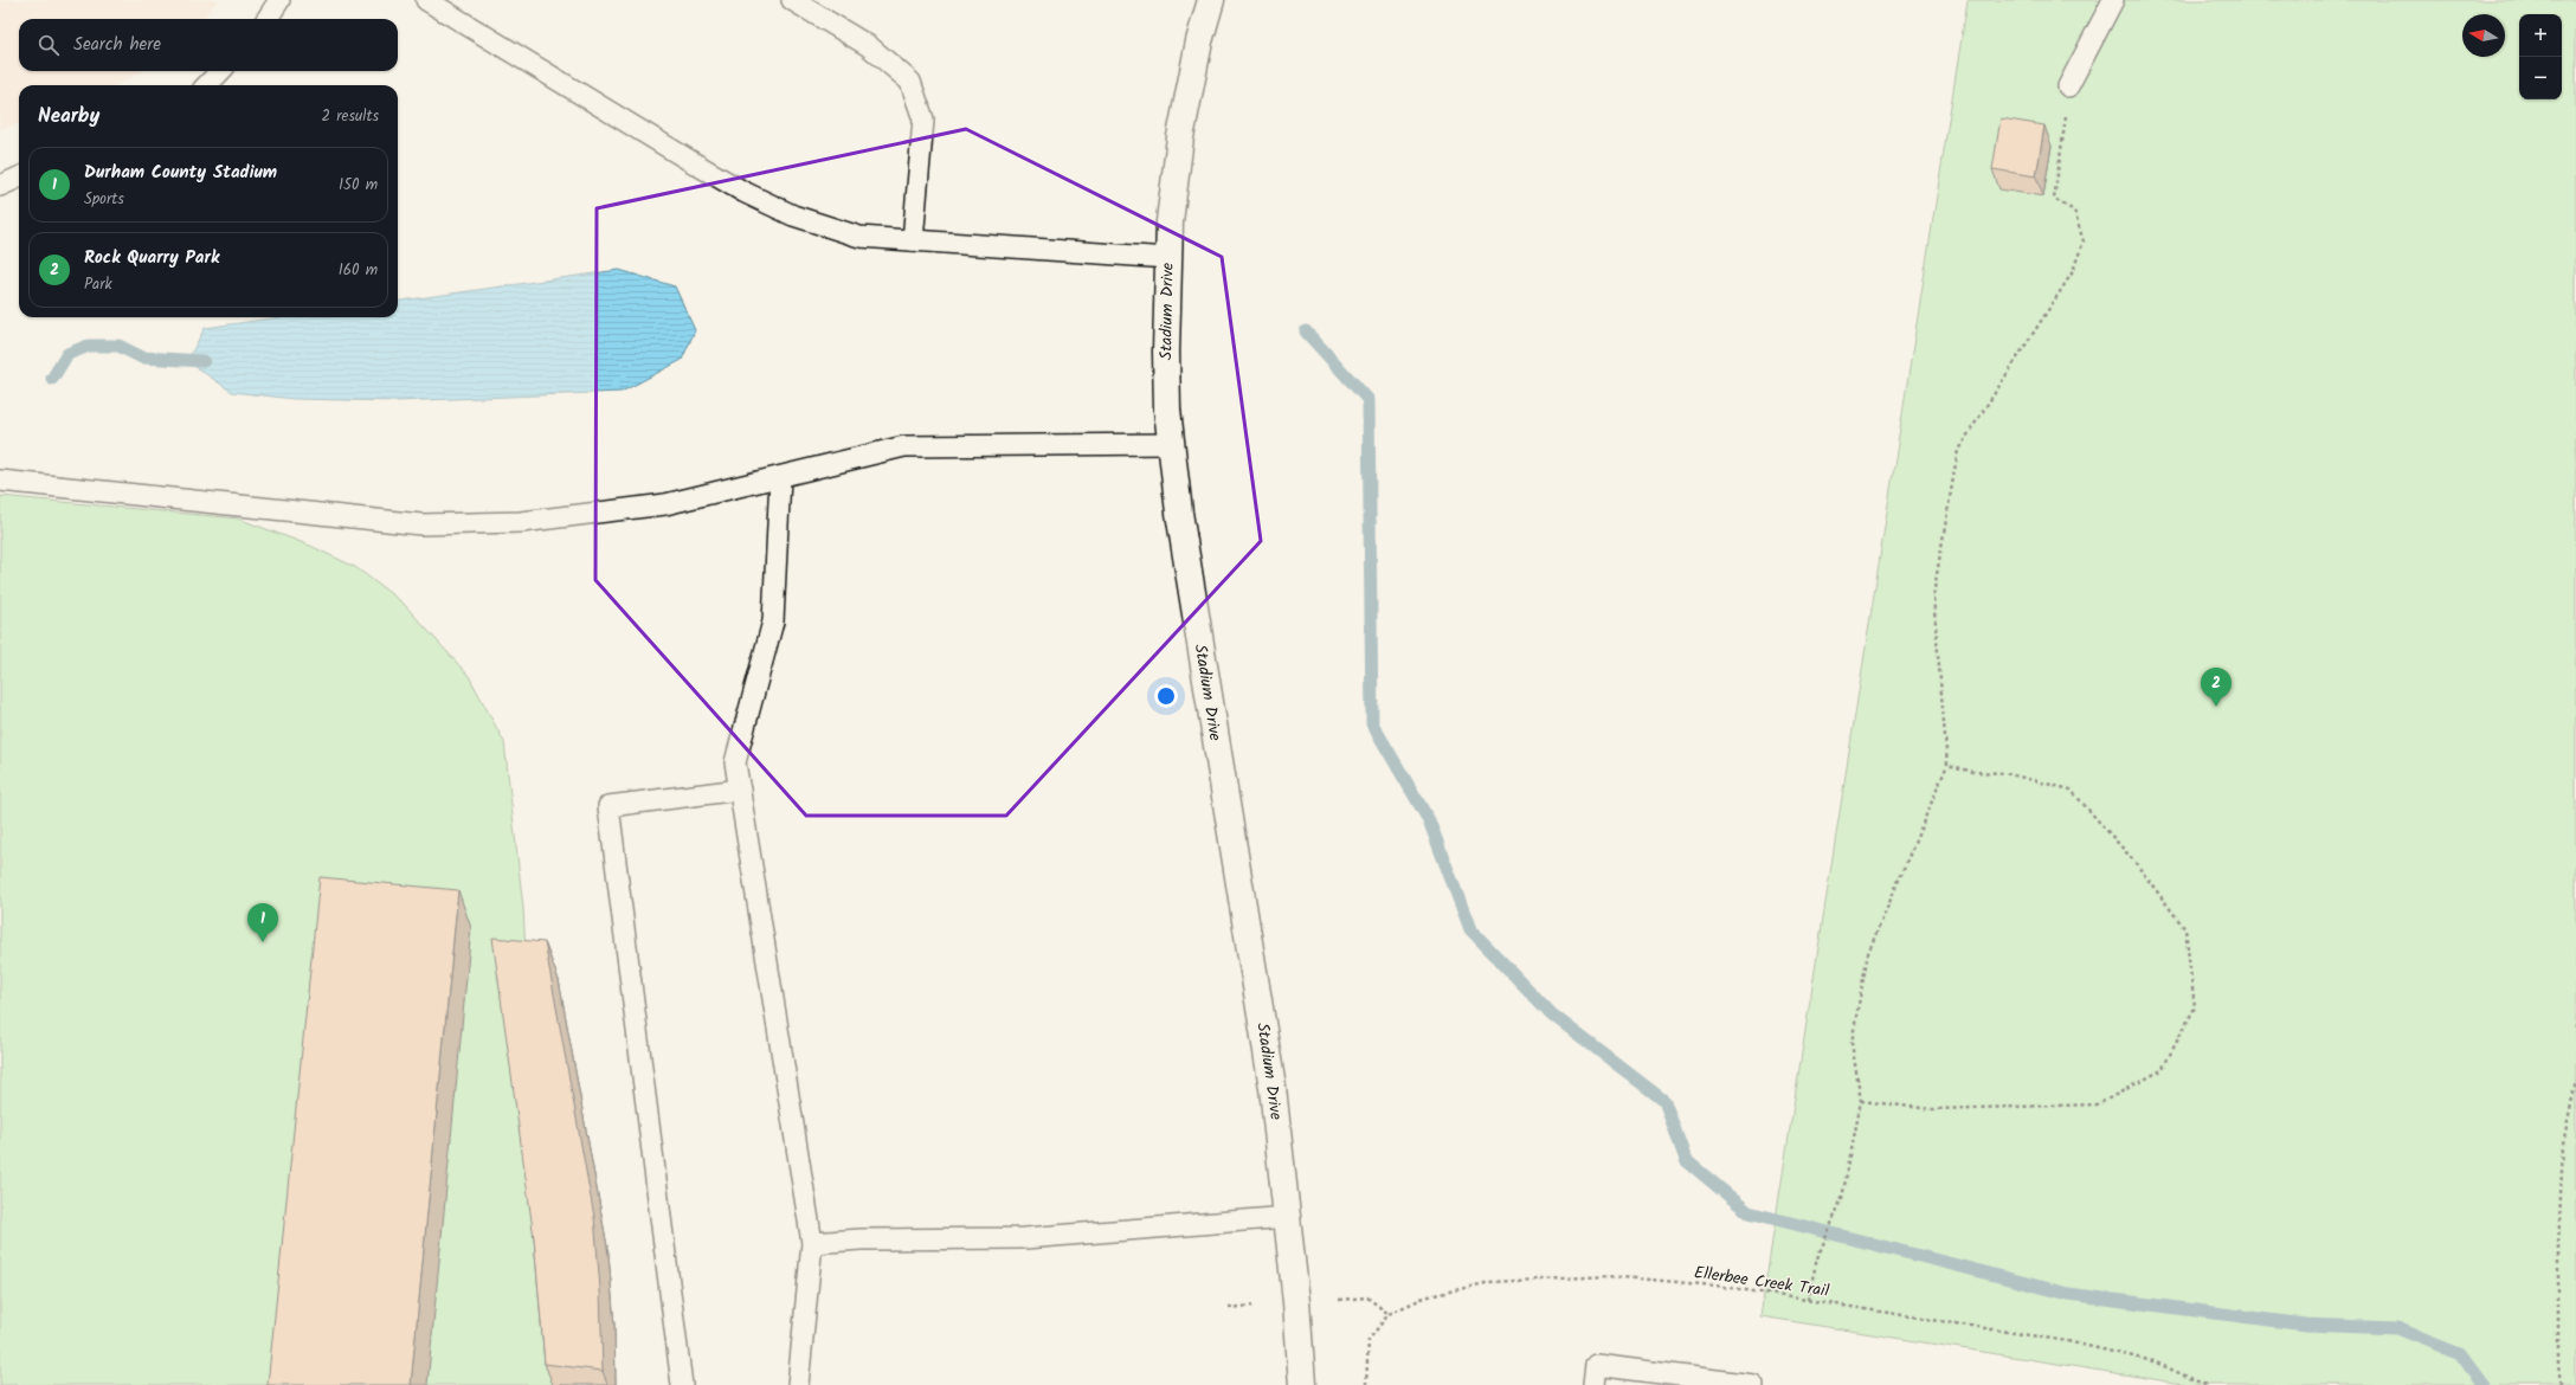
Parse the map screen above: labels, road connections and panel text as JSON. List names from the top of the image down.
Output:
{
  "streets": {
    "street": ["Stadium Drive"],
    "path": ["Ellerbee Creek Trail"]
  },
  "north": "left",
  "page": {
    "map_buttons": ["+", "−"],
    "search": "Search here",
    "heading": ["Nearby", "2 results"],
    "list": [
      {
        "mark": "1",
        "name": "Durham County Stadium",
        "note": "Sports",
        "value": "150 m"
      },
      {
        "mark": "2",
        "name": "Rock Quarry Park",
        "note": "Park",
        "value": "160 m"
      }
    ],
    "pins": ["2", "1"]
  }
}
